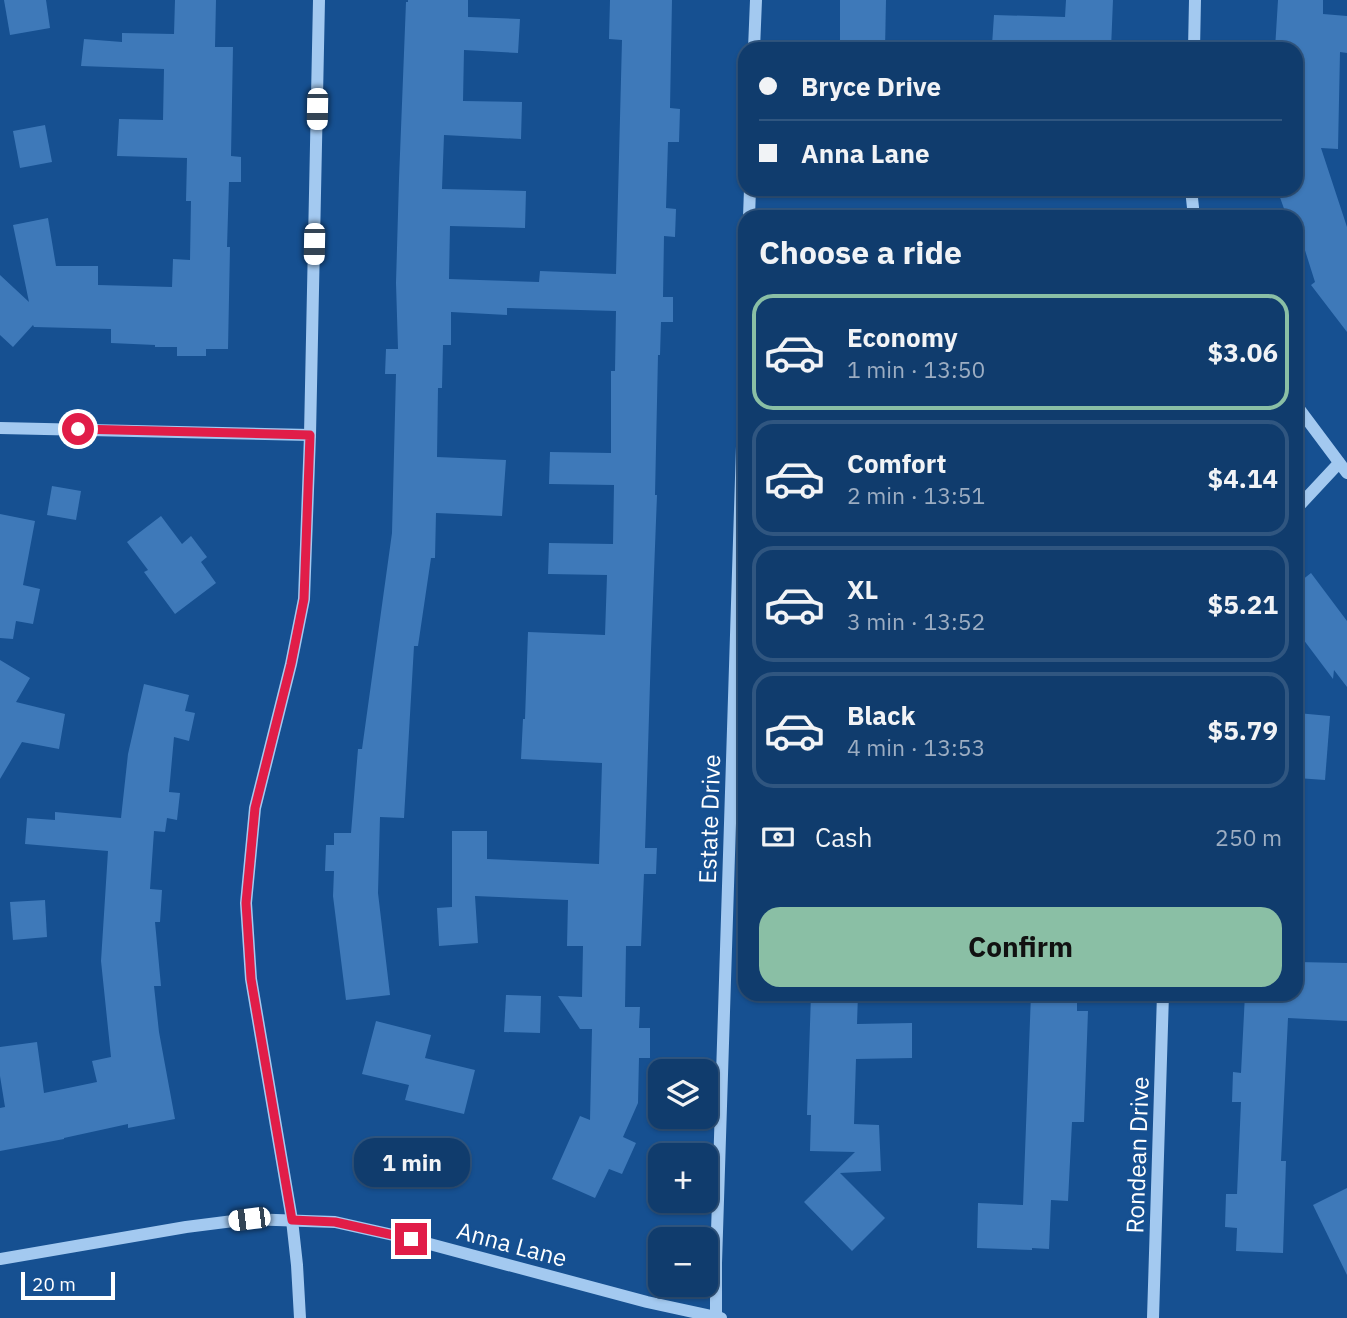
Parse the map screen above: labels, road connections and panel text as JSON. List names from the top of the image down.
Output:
{
  "streets": {
    "street": ["Estate Drive", "Rondean Drive", "Anna Lane"]
  },
  "crossings": [
    ["Estate Drive", "Anna Lane"]
  ],
  "scale_bar": "20 m",
  "page": {
    "banner": ["Bryce Drive", "Anna Lane"],
    "heading": "Choose a ride",
    "list": [
      {
        "name": "Economy",
        "note": "1 min · 13:50",
        "value": "$3.06"
      },
      {
        "name": "Comfort",
        "note": "2 min · 13:51",
        "value": "$4.14"
      },
      {
        "name": "XL",
        "note": "3 min · 13:52",
        "value": "$5.21"
      },
      {
        "name": "Black",
        "note": "4 min · 13:53",
        "value": "$5.79"
      }
    ],
    "pay": ["Cash", "250 m"],
    "buttons": "Confirm",
    "map_buttons": ["+", "−"],
    "bubble": "1 min",
    "scale": "20 m"
  }
}
